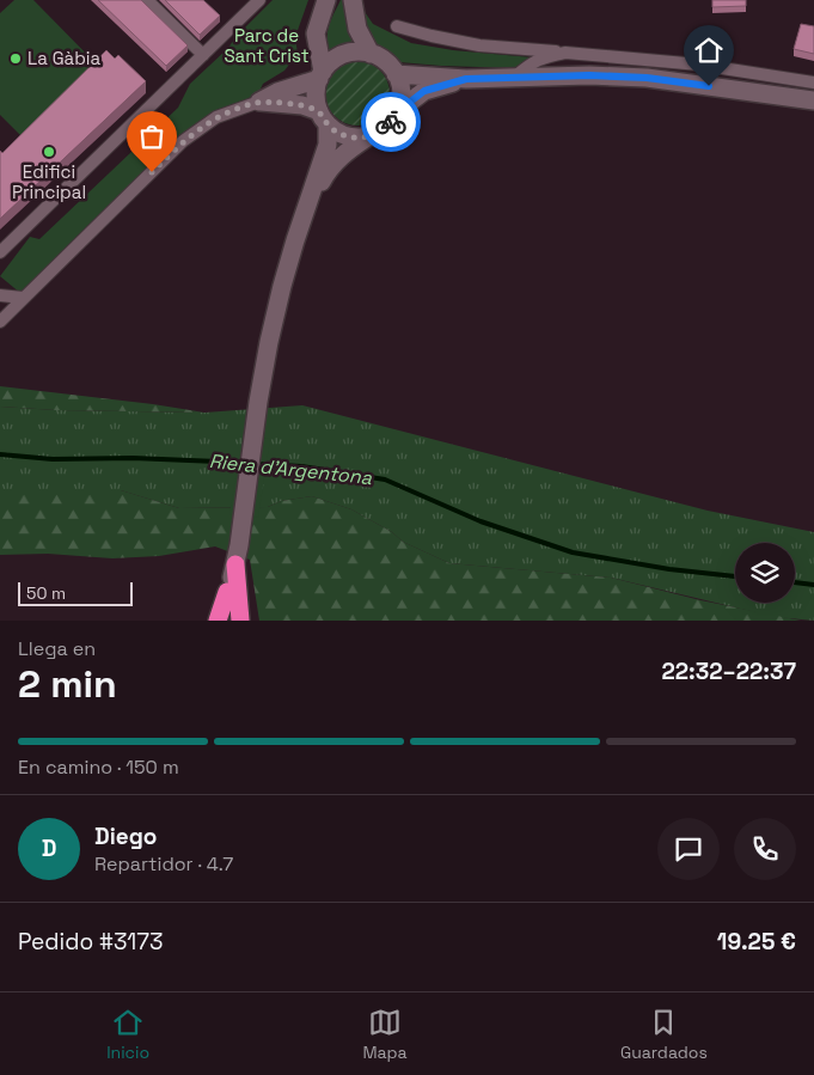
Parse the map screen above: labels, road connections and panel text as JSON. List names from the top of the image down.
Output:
{
  "water": ["Riera d'Argentona"],
  "parks": ["Parc de Sant Crist"],
  "places": ["La Gàbia", "Edifici Principal"],
  "scale_bar": "50 m",
  "page": {
    "scale": "50 m",
    "heading": ["2 min", "Llega en", "22:32–22:37"],
    "panel": [
      "Diego",
      "Repartidor · 4.7",
      "Pedido #3173",
      "19.25 €"
    ],
    "bar": "En camino · 150 m",
    "round": "D",
    "tabs": ["Inicio", "Mapa", "Guardados"]
  }
}
